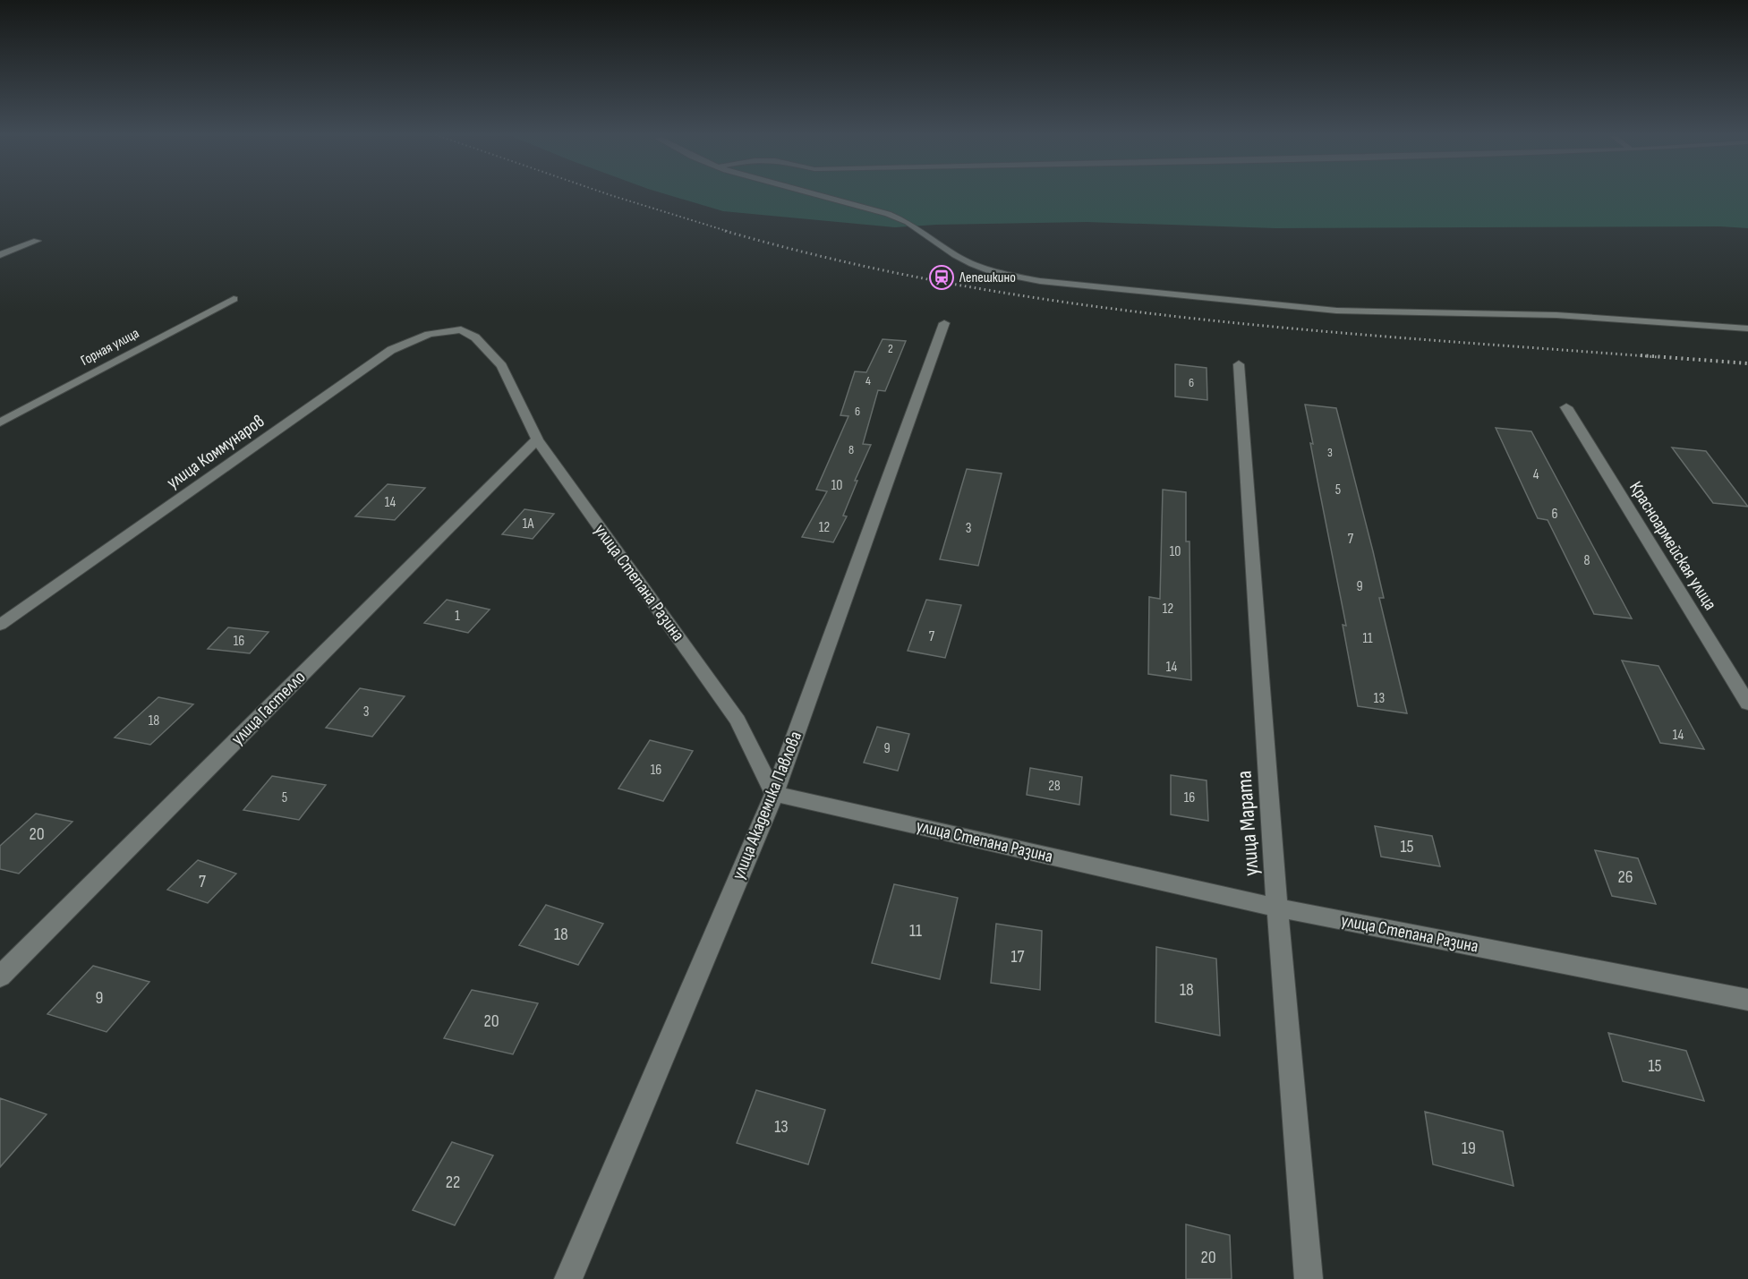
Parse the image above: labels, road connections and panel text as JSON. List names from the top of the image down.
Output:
{
  "streets": {
    "street": [
      "Горная улица",
      "улица Коммунаров",
      "Красноармейская улица",
      "улица Степана Разина",
      "улица Гастелло",
      "улица Академика Павлова",
      "улица Марата"
    ]
  },
  "crossings": [
    ["улица Коммунаров", "улица Степана Разина"],
    ["улица Степана Разина", "улица Гастелло"],
    ["улица Степана Разина", "улица Академика Павлова"],
    ["улица Степана Разина", "улица Марата"]
  ],
  "places": {
    "station": ["Лепешкино"]
  },
  "house_numbers": [
    "2",
    "4",
    "6",
    "6",
    "8",
    "3",
    "4",
    "10",
    "5",
    "14",
    "6",
    "1А",
    "12",
    "3",
    "7",
    "10",
    "8",
    "9",
    "12",
    "1",
    "7",
    "11",
    "16",
    "14",
    "13",
    "3",
    "18",
    "14",
    "9",
    "16",
    "28",
    "5",
    "16",
    "20",
    "15",
    "26",
    "7",
    "11",
    "18",
    "17",
    "18",
    "9",
    "20",
    "15",
    "13",
    "19",
    "22",
    "20"
  ]
}
